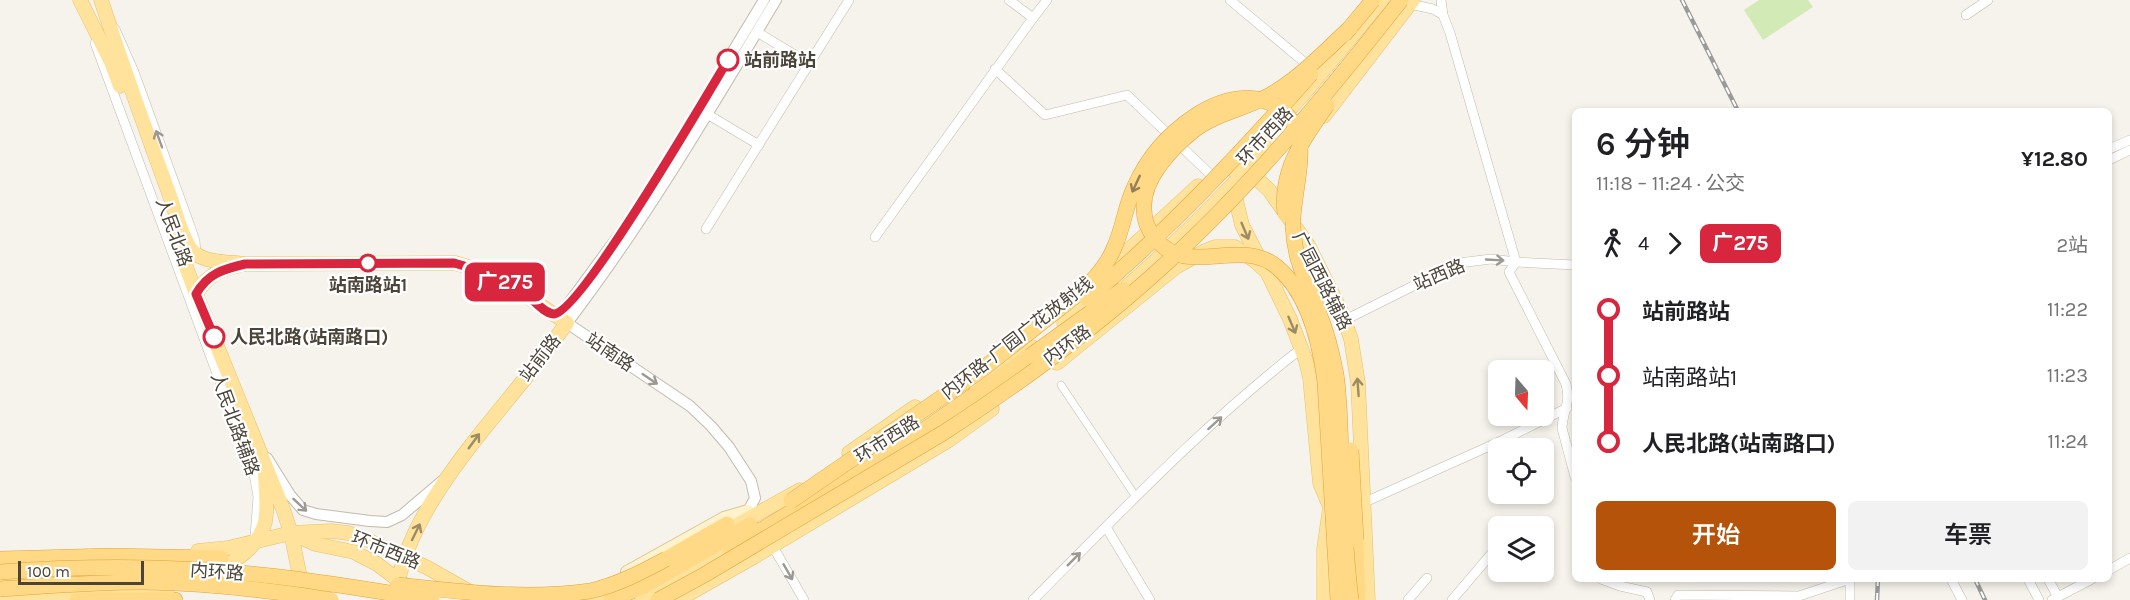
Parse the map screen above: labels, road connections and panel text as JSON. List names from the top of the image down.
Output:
{
  "streets": {
    "highway": ["内环路-广园广花放射线", "内环路"],
    "main road": [
      "环市西路",
      "人民北路",
      "广园西路辅路",
      "站南路",
      "站前路"
    ],
    "street": ["站西路", "人民北路辅路"]
  },
  "crossings": [
    ["环市西路", "人民北路"],
    ["环市西路", "广园西路辅路"],
    ["环市西路", "内环路-广园广花放射线"],
    ["环市西路", "内环路"],
    ["环市西路", "站前路"],
    ["环市西路", "人民北路辅路"],
    ["人民北路", "站南路"],
    ["人民北路", "人民北路辅路"],
    ["站西路", "广园西路辅路"],
    ["广园西路辅路", "内环路"],
    ["内环路-广园广花放射线", "内环路"],
    ["站南路", "站前路"]
  ],
  "one_way": ["站西路", "站南路"],
  "places": ["站前路站", "站南路站1", "人民北路(站南路口)"],
  "lines": ["bus line 广275"],
  "scale_bar": "100 m",
  "north": "bottom",
  "page": {
    "on_map": "广275",
    "heading": ["6 分钟", "11:18 – 11:24 · 公交", "¥12.80"],
    "legs": ["4", "广275", "2站"],
    "list": [
      {
        "name": "站前路站",
        "value": "11:22"
      },
      {
        "name": "站南路站1",
        "value": "11:23"
      },
      {
        "name": "人民北路(站南路口)",
        "value": "11:24"
      }
    ],
    "buttons": ["开始", "车票"],
    "scale": "100 m"
  }
}
